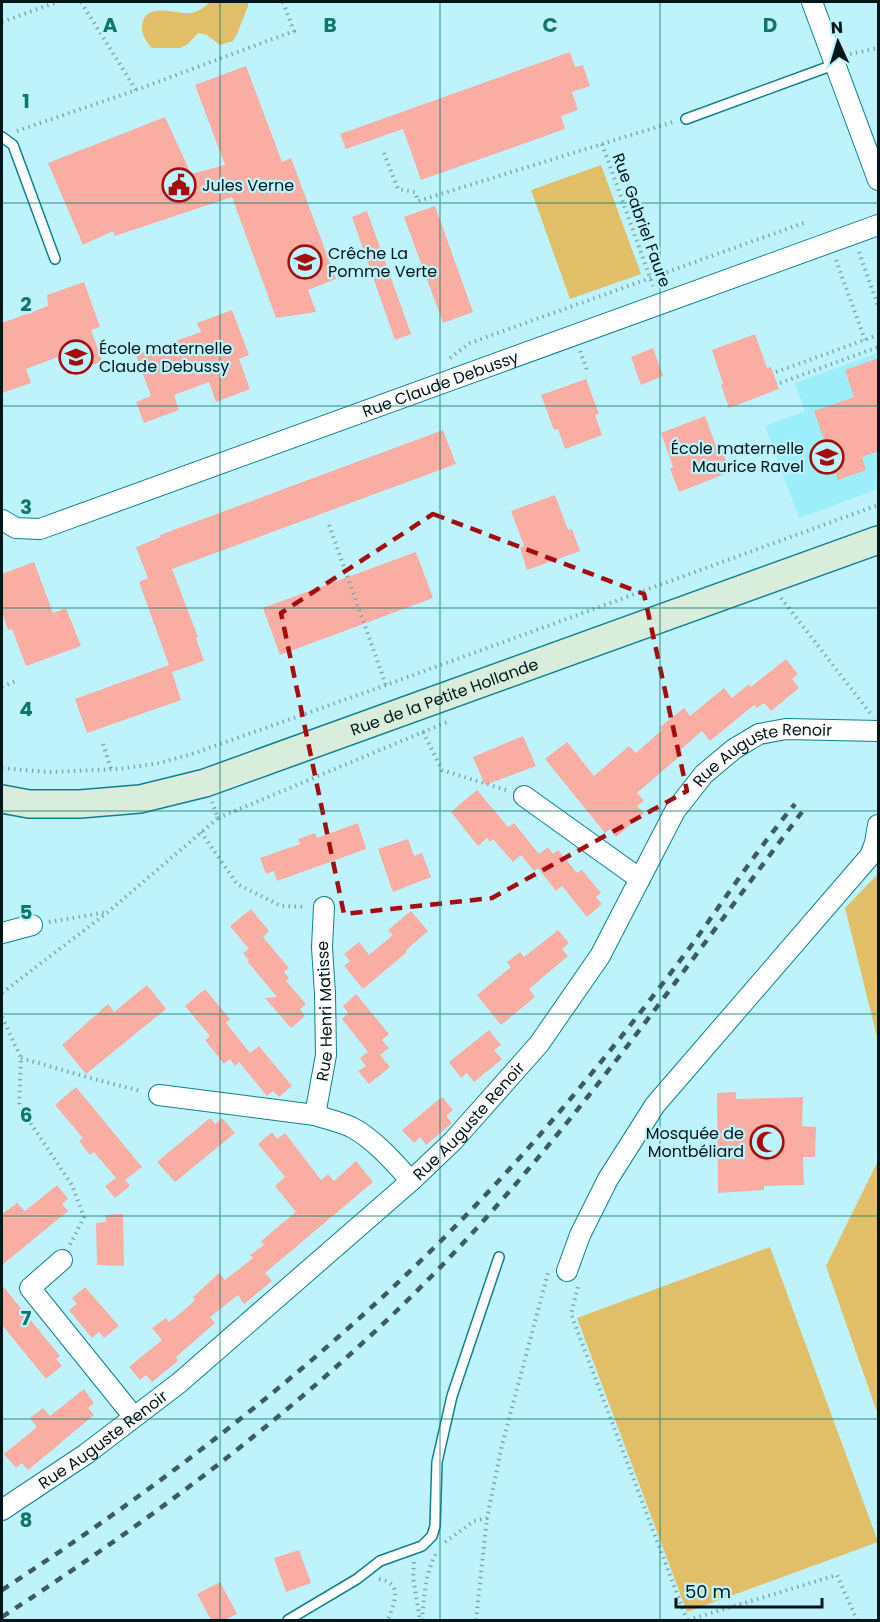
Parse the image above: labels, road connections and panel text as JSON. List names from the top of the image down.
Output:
{
  "streets": {
    "street": [
      "Rue Claude Debussy",
      "Rue de la Petite Hollande",
      "Rue Auguste Renoir",
      "Rue Henri Matisse"
    ],
    "path": ["Rue Gabriel Faure"]
  },
  "crossings": [
    ["Rue Gabriel Faure", "Rue Claude Debussy"]
  ],
  "places": {
    "public building": ["Jules Verne"],
    "school or university": ["Crêche La Pomme Verte", "École maternelle Claude Debussy", "École maternelle Maurice Ravel"],
    "mosque": ["Mosquée de Montbéliard"]
  },
  "scale_bar": "50 m",
  "north": "top",
  "grid": {
    "columns": [
      "A",
      "B",
      "C",
      "D"
    ],
    "rows": [
      "1",
      "2",
      "3",
      "4",
      "5",
      "6",
      "7",
      "8"
    ]
  }
}
